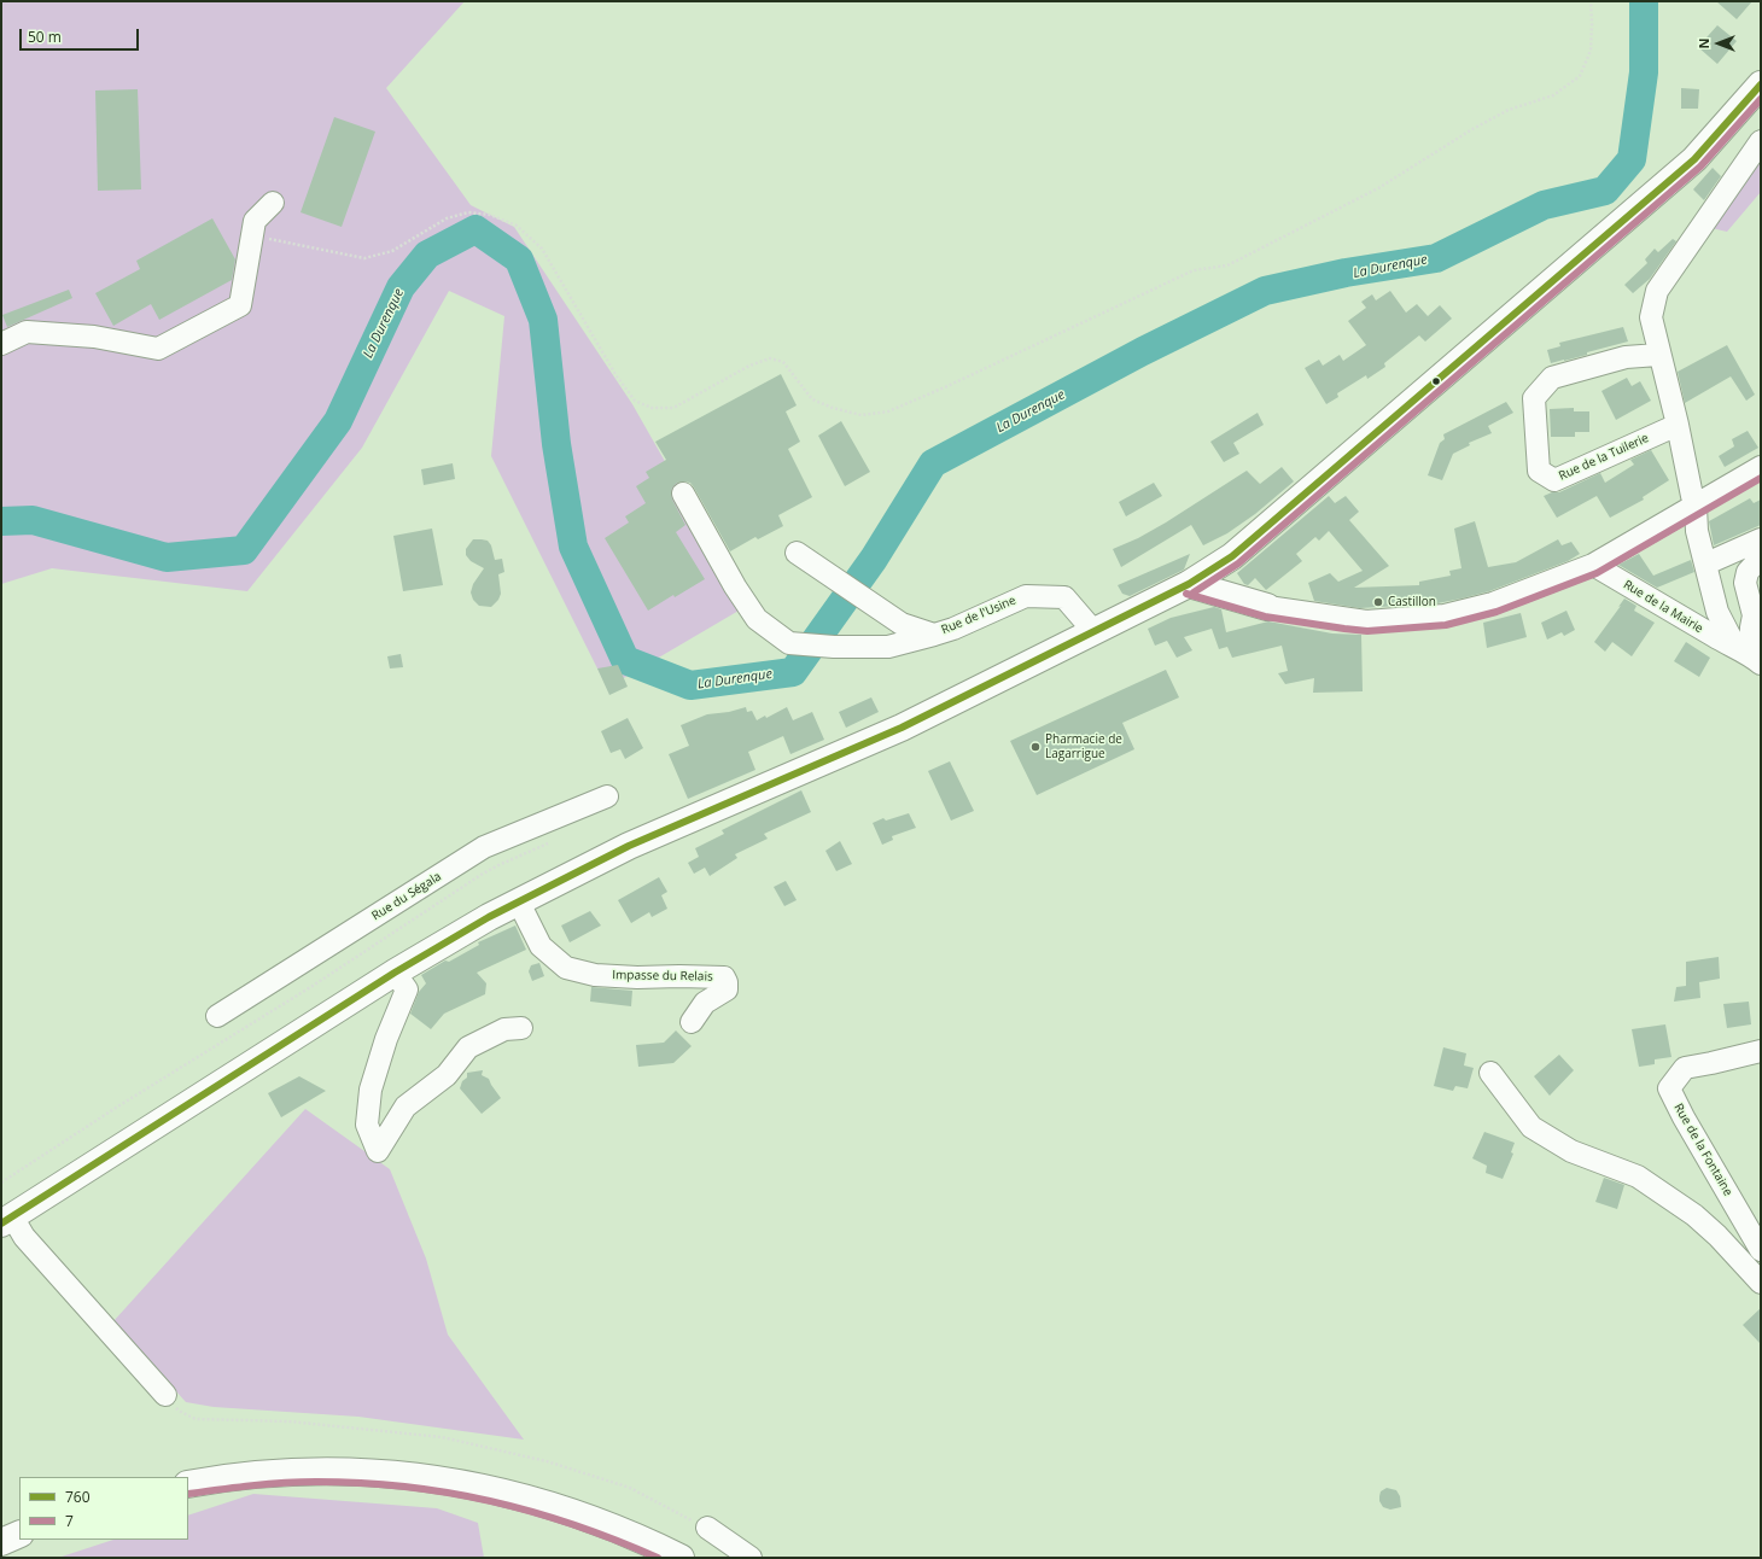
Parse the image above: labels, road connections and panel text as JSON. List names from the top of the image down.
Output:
{
  "streets": {
    "street": [
      "Rue de la Tuilerie",
      "Rue de la Mairie",
      "Rue de l'Usine",
      "Rue du Ségala",
      "Impasse du Relais",
      "Rue de la Fontaine"
    ]
  },
  "water": ["La Durenque"],
  "places": ["Castillon", "Pharmacie de Lagarrigue"],
  "lines": ["transit line 760", "transit line 7"],
  "legend": ["760", "7"],
  "scale_bar": "50 m",
  "north": "left"
}
